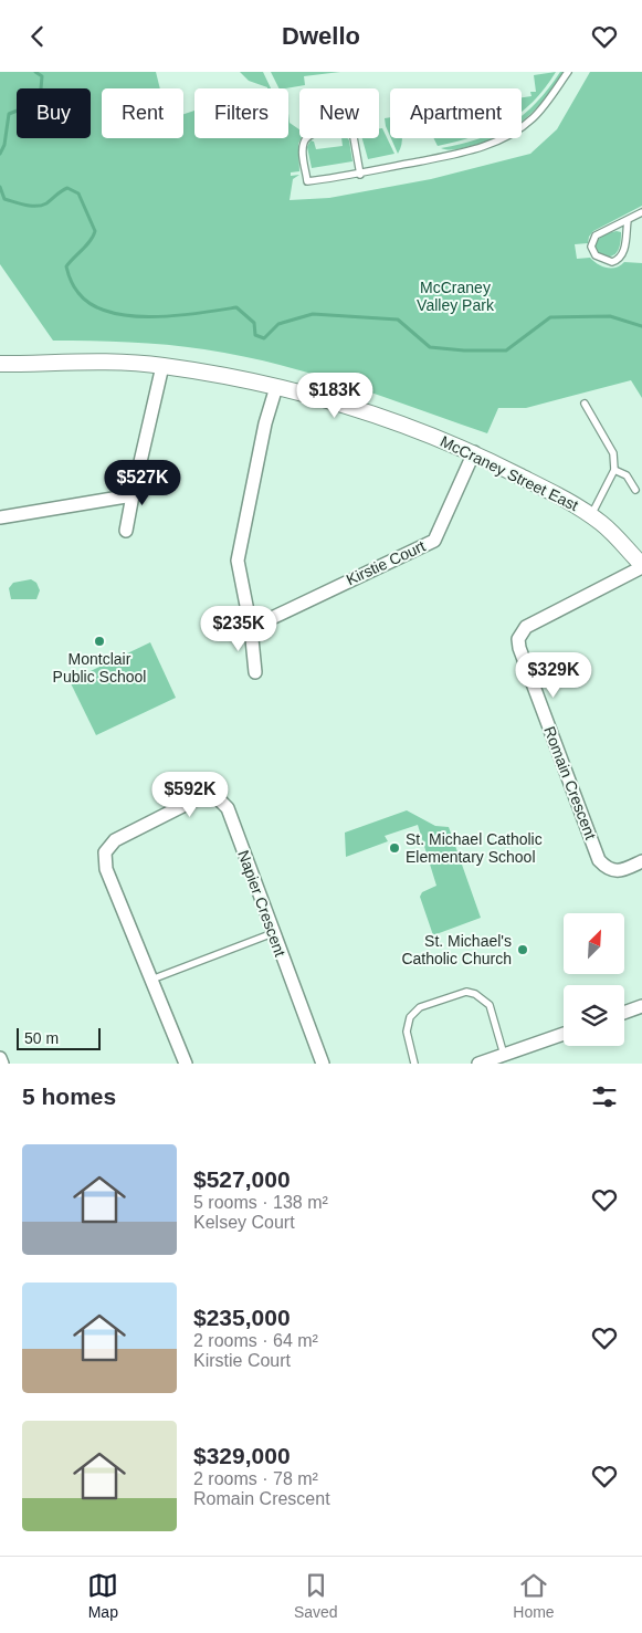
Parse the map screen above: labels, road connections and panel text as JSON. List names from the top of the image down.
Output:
{
  "streets": {
    "street": [
      "McCraney Street East",
      "Kirstie Court",
      "Romain Crescent",
      "Napier Crescent"
    ]
  },
  "crossings": [
    ["McCraney Street East", "Kirstie Court"],
    ["McCraney Street East", "Romain Crescent"]
  ],
  "parks": ["McCraney Valley Park"],
  "places": ["Montclair Public School", "St. Michael Catholic Elementary School", "St. Michael's Catholic Church"],
  "scale_bar": "50 m",
  "north": "top right",
  "page": {
    "header": "Dwello",
    "chip": [
      "Buy",
      "Rent",
      "Filters",
      "New",
      "Apartment"
    ],
    "price": [
      "$183K",
      "$527K",
      "$235K",
      "$329K",
      "$592K"
    ],
    "scale": "50 m",
    "heading": "5 homes",
    "list": [
      {
        "name": "$527,000",
        "note": "5 rooms · 138 m² · Kelsey Court"
      },
      {
        "name": "$235,000",
        "note": "2 rooms · 64 m² · Kirstie Court"
      },
      {
        "name": "$329,000",
        "note": "2 rooms · 78 m² · Romain Crescent"
      }
    ],
    "tabs": ["Map", "Saved", "Home"]
  }
}
